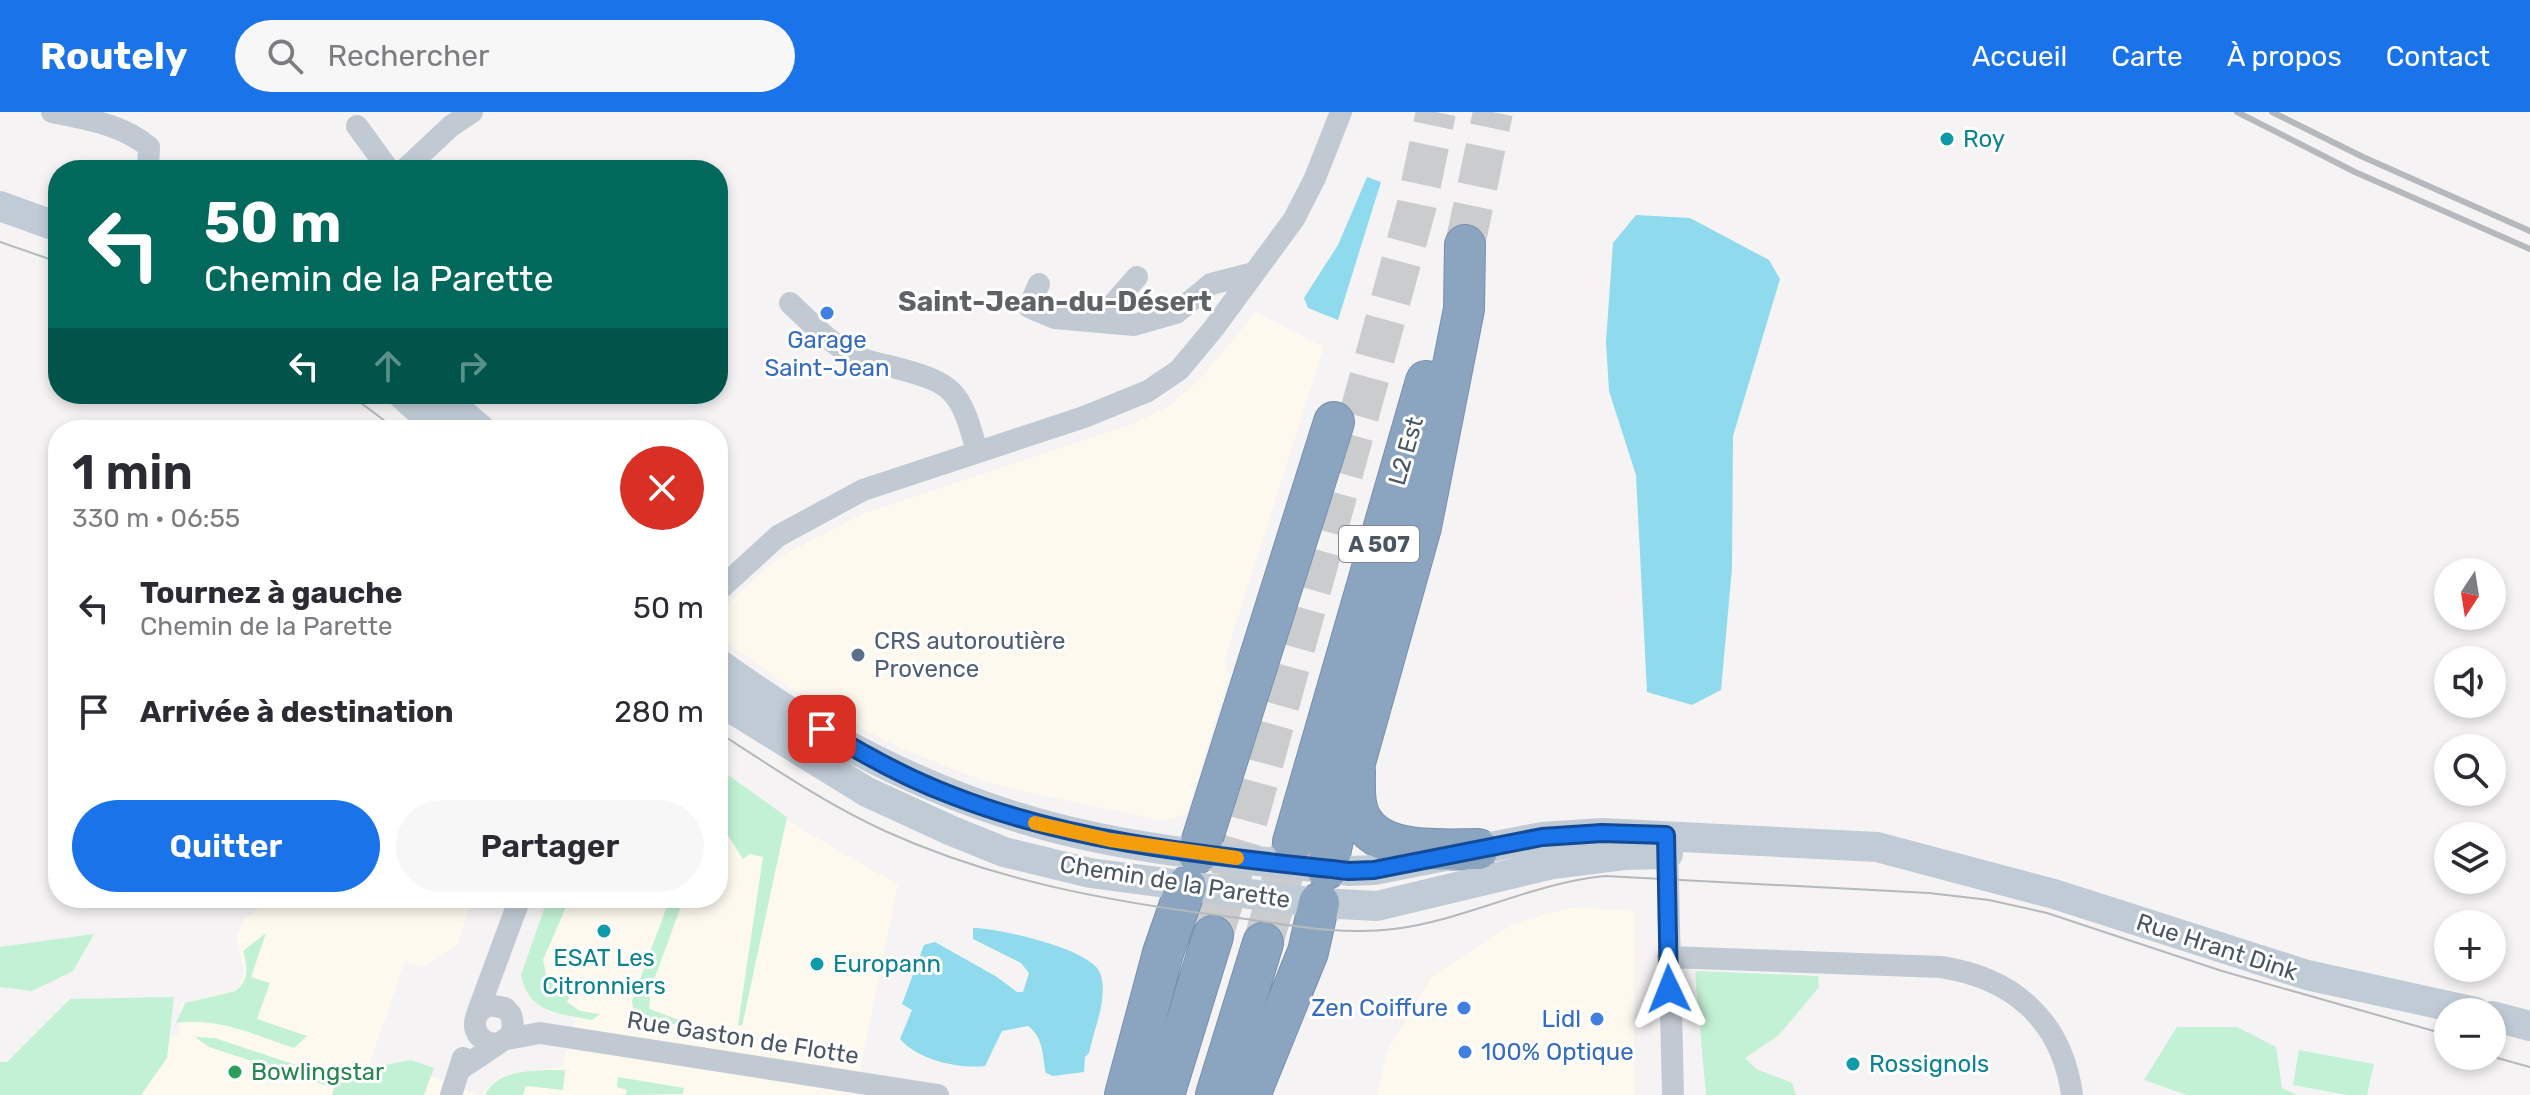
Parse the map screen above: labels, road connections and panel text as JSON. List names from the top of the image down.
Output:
{
  "streets": {
    "highway": ["L2 Est", "A 507"],
    "street": ["Chemin de la Parette", "Rue Hrant Dink", "Rue Gaston de Flotte"]
  },
  "crossings": [
    ["Chemin de la Parette", "Rue Hrant Dink"]
  ],
  "districts": ["Saint-Jean-du-Désert"],
  "places": [
    "Roy",
    "Garage Saint-Jean",
    "CRS autoroutière Provence",
    "ESAT Les Citronniers",
    "Europann",
    "Zen Coiffure",
    "Lidl",
    "100% Optique",
    "Rossignols",
    "Bowlingstar"
  ],
  "north": "bottom",
  "page": {
    "header": "Routely",
    "search": "Rechercher",
    "nav": [
      "Accueil",
      "Carte",
      "À propos",
      "Contact"
    ],
    "turn": ["50 m", "Chemin de la Parette"],
    "heading": ["1 min", "330 m · 06:55"],
    "list": [
      {
        "name": "Tournez à gauche",
        "note": "Chemin de la Parette",
        "value": "50 m"
      },
      {
        "name": "Arrivée à destination",
        "value": "280 m"
      }
    ],
    "map_buttons": ["+", "−"],
    "buttons": ["Quitter", "Partager"]
  }
}
